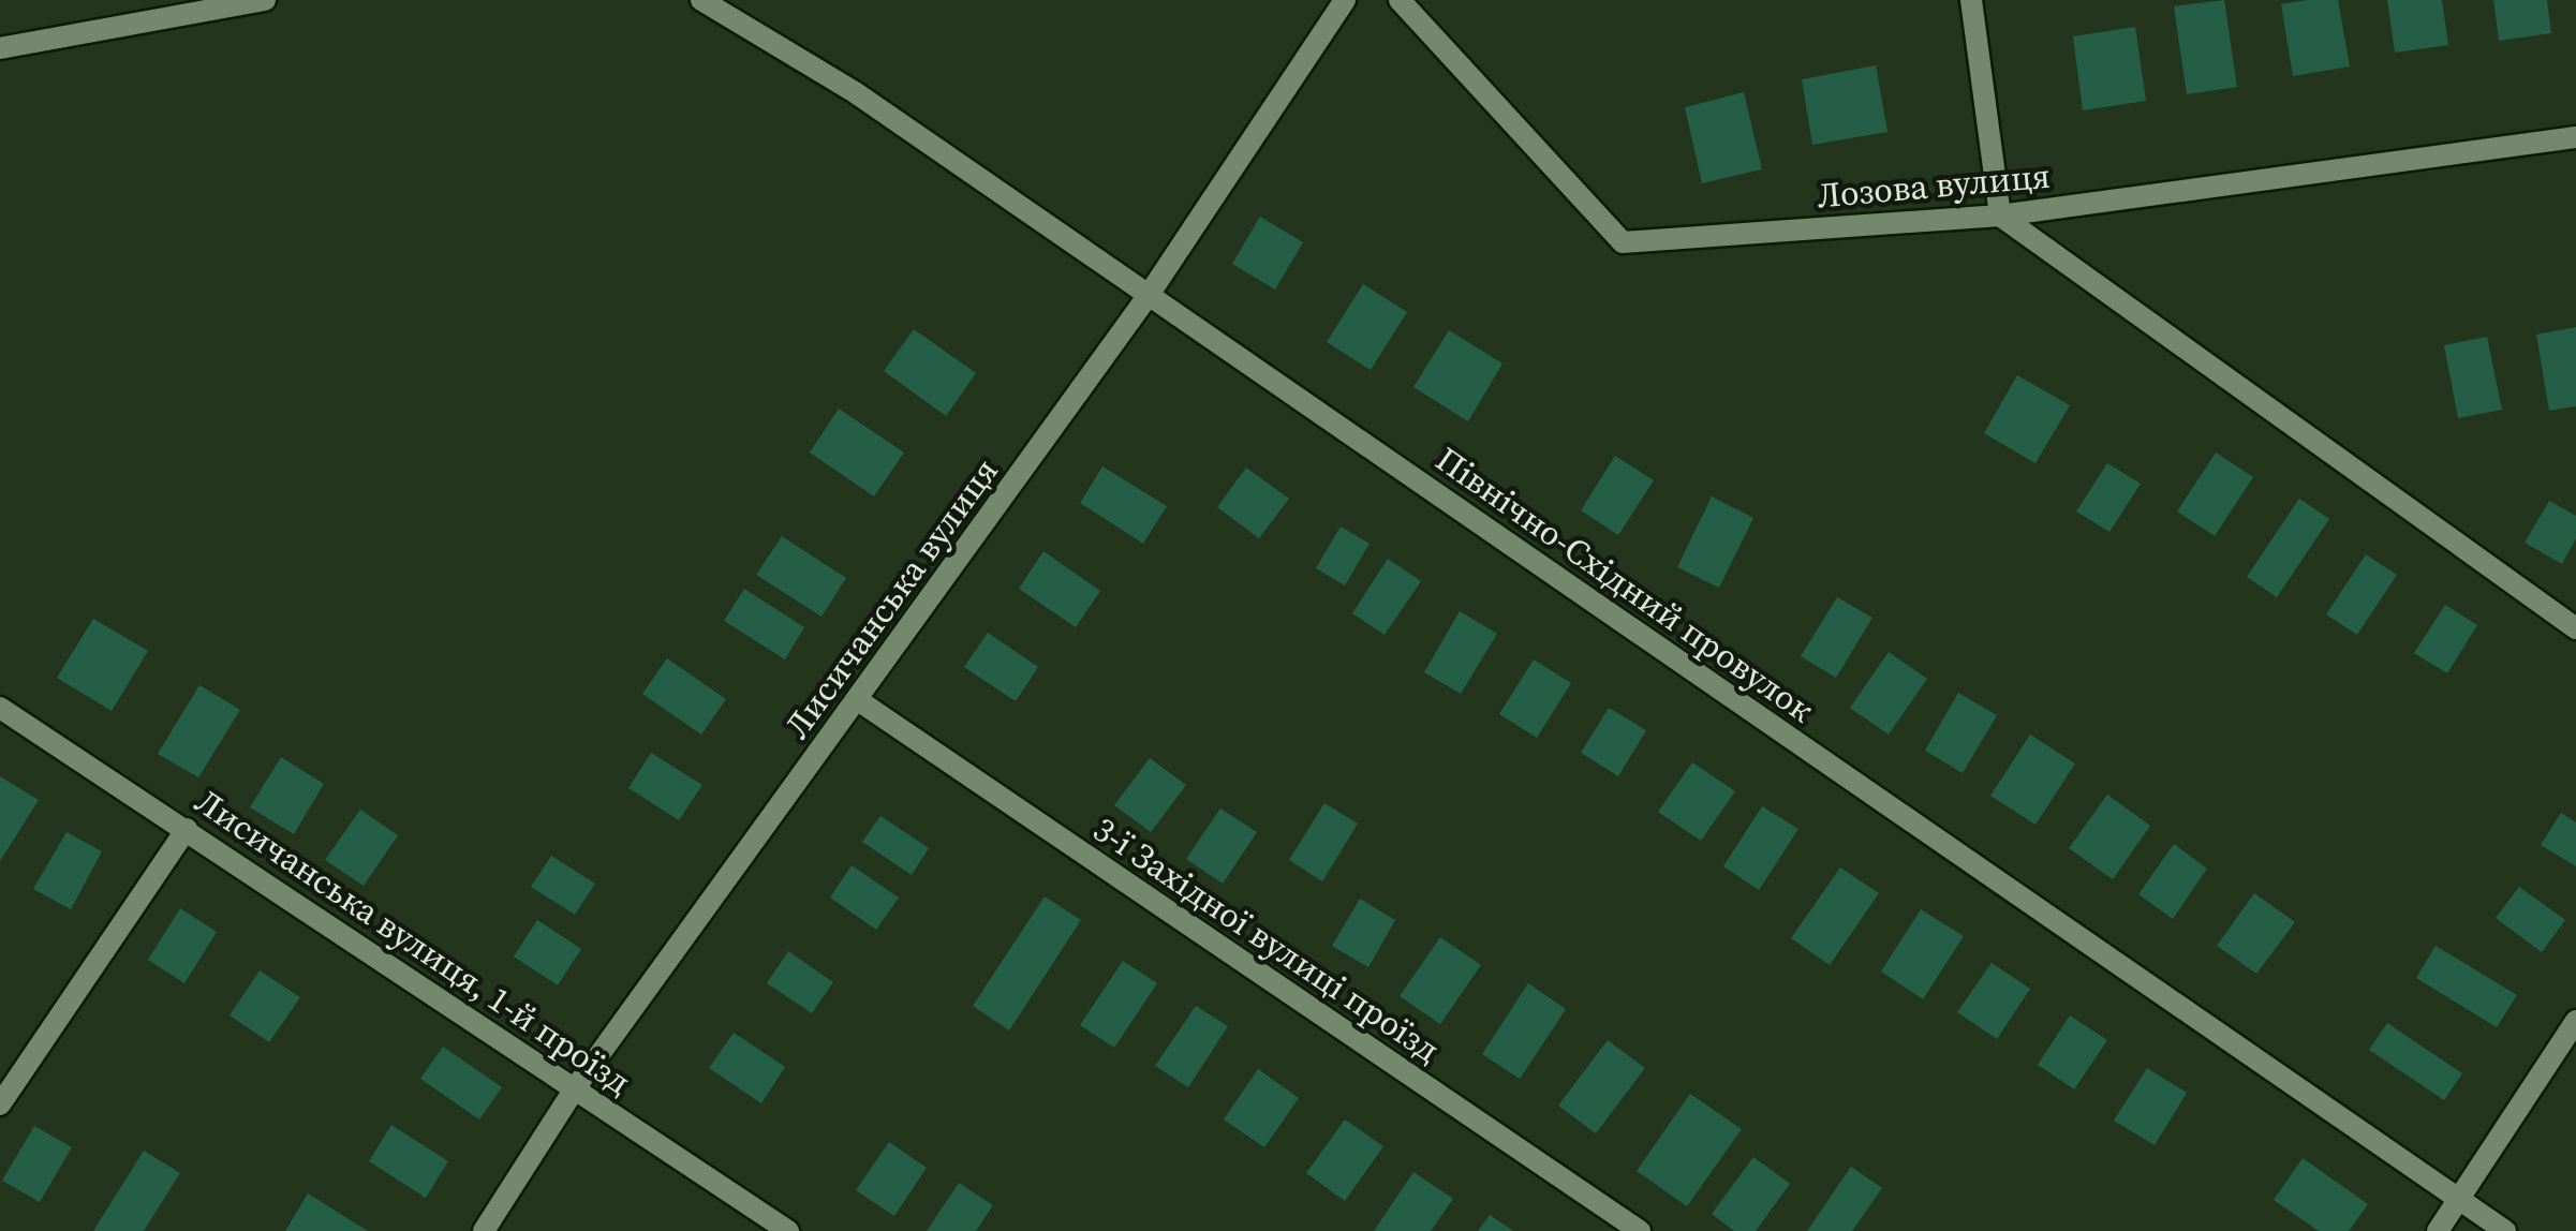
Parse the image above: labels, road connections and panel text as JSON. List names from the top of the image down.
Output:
{
  "streets": {
    "street": [
      "Лозова вулиця",
      "Північно-Східний провулок",
      "Лисичанська вулиця",
      "3-ї Західної вулиці проїзд",
      "Лисичанська вулиця, 1-й проїзд"
    ]
  },
  "crossings": [
    ["Північно-Східний провулок", "Лисичанська вулиця"],
    ["Лисичанська вулиця", "3-ї Західної вулиці проїзд"],
    ["Лисичанська вулиця", "Лисичанська вулиця, 1-й проїзд"]
  ]
}
